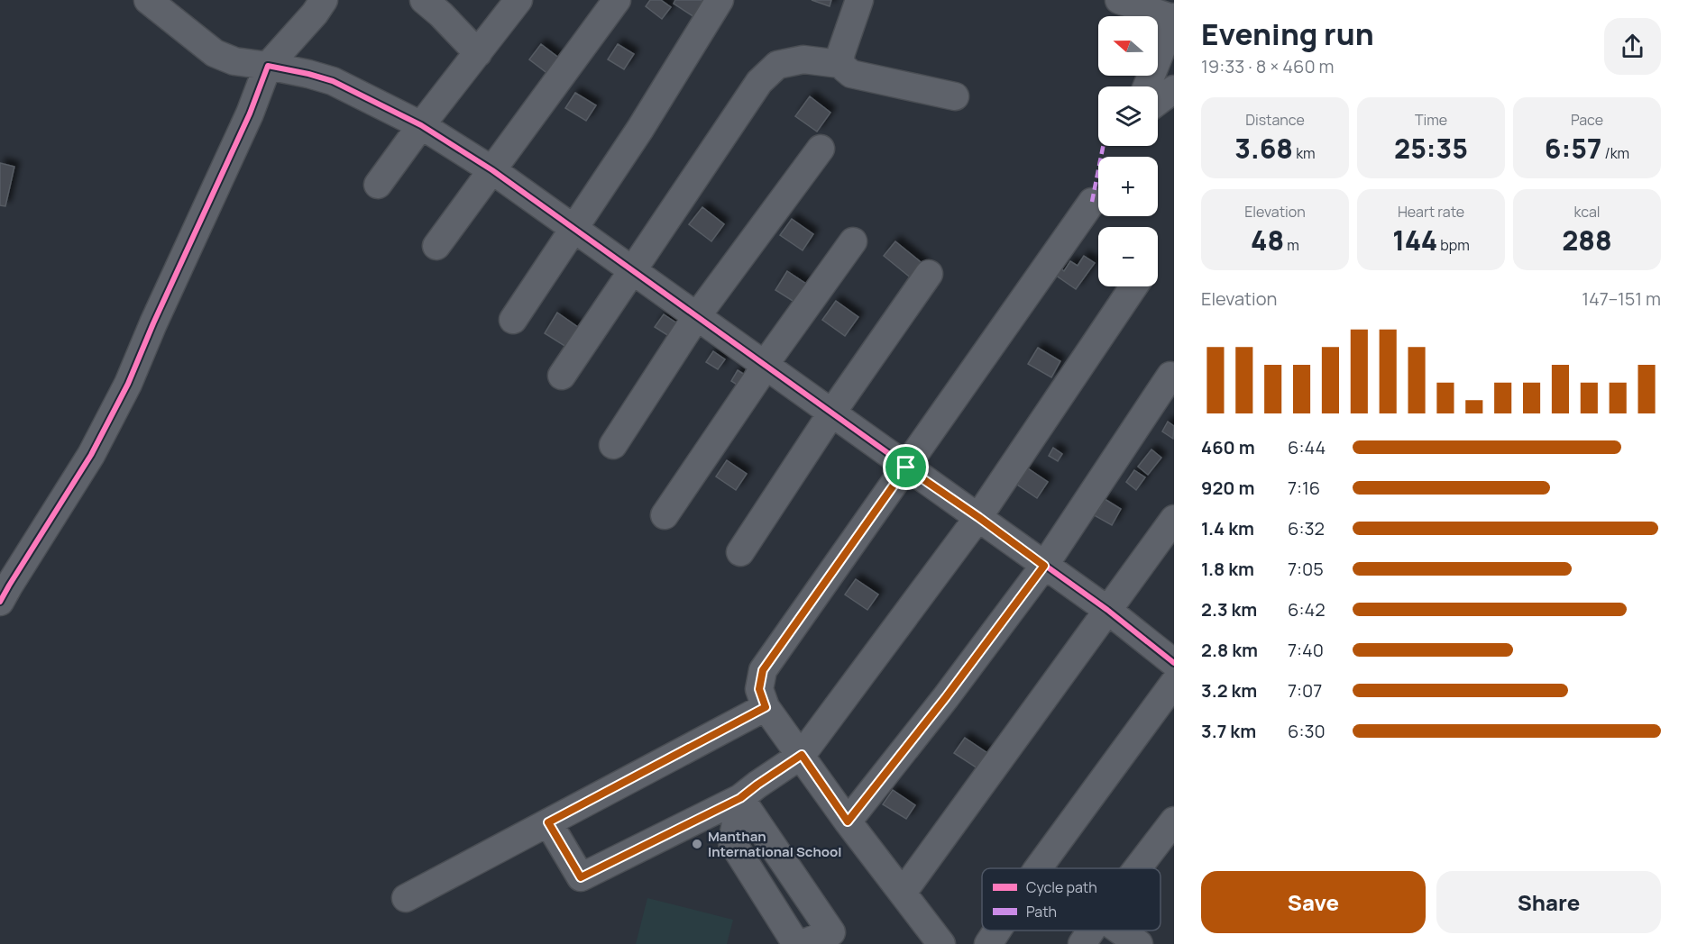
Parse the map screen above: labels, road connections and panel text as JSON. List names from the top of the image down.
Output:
{
  "places": ["Manthan International School"],
  "legend": ["Cycle path", "Path"],
  "north": "left",
  "page": {
    "heading": ["Evening run", "19:33 · 8 × 460 m"],
    "map_buttons": ["+", "−"],
    "stats": [
      ["Distance", "3.68 km"],
      ["Time", "25:35"],
      ["Pace", "6:57 /km"],
      ["Elevation", "48 m"],
      ["Heart rate", "144 bpm"],
      ["kcal", "288"]
    ],
    "chart": ["Elevation", "147–151 m"],
    "list": [
      {
        "name": "460 m",
        "note": "6:44"
      },
      {
        "name": "920 m",
        "note": "7:16"
      },
      {
        "name": "1.4 km",
        "note": "6:32"
      },
      {
        "name": "1.8 km",
        "note": "7:05"
      },
      {
        "name": "2.3 km",
        "note": "6:42"
      },
      {
        "name": "2.8 km",
        "note": "7:40"
      },
      {
        "name": "3.2 km",
        "note": "7:07"
      },
      {
        "name": "3.7 km",
        "note": "6:30"
      }
    ],
    "buttons": ["Save", "Share"]
  }
}
